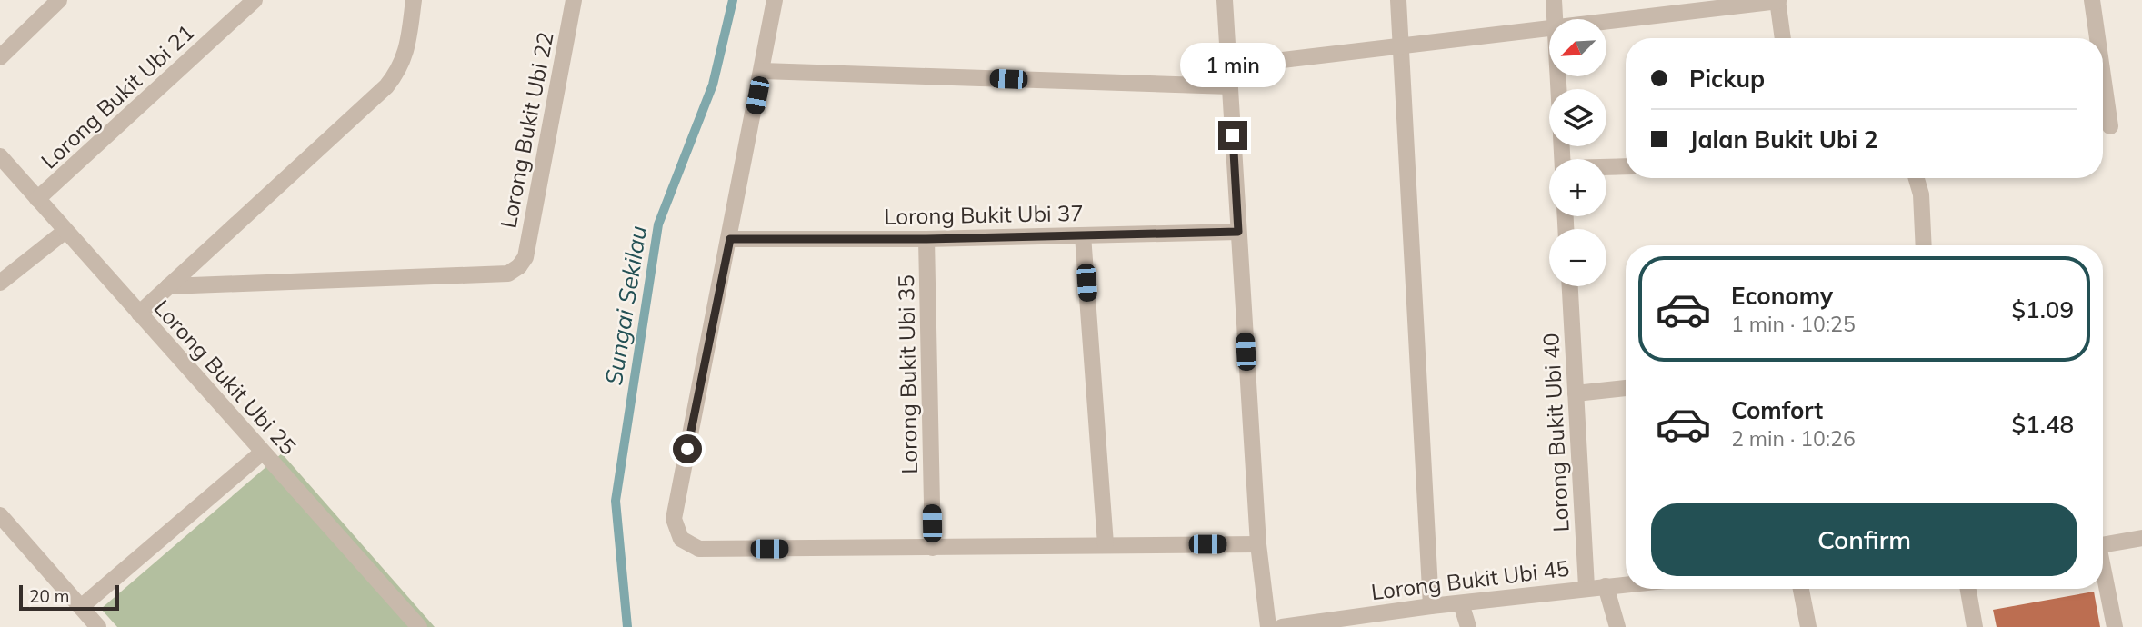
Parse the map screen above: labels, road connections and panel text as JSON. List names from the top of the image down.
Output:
{
  "streets": {
    "street": [
      "Lorong Bukit Ubi 21",
      "Lorong Bukit Ubi 22",
      "Lorong Bukit Ubi 37",
      "Lorong Bukit Ubi 35",
      "Lorong Bukit Ubi 25",
      "Lorong Bukit Ubi 40",
      "Lorong Bukit Ubi 45"
    ]
  },
  "crossings": [
    ["Lorong Bukit Ubi 21", "Lorong Bukit Ubi 25"],
    ["Lorong Bukit Ubi 37", "Lorong Bukit Ubi 35"],
    ["Lorong Bukit Ubi 40", "Lorong Bukit Ubi 45"]
  ],
  "water": ["Sungai Sekilau"],
  "scale_bar": "20 m",
  "north": "bottom left",
  "page": {
    "map_buttons": ["+", "−"],
    "banner": ["Pickup", "Jalan Bukit Ubi 2"],
    "bubble": "1 min",
    "list": [
      {
        "name": "Economy",
        "note": "1 min · 10:25",
        "value": "$1.09"
      },
      {
        "name": "Comfort",
        "note": "2 min · 10:26",
        "value": "$1.48"
      }
    ],
    "buttons": "Confirm",
    "scale": "20 m"
  }
}
